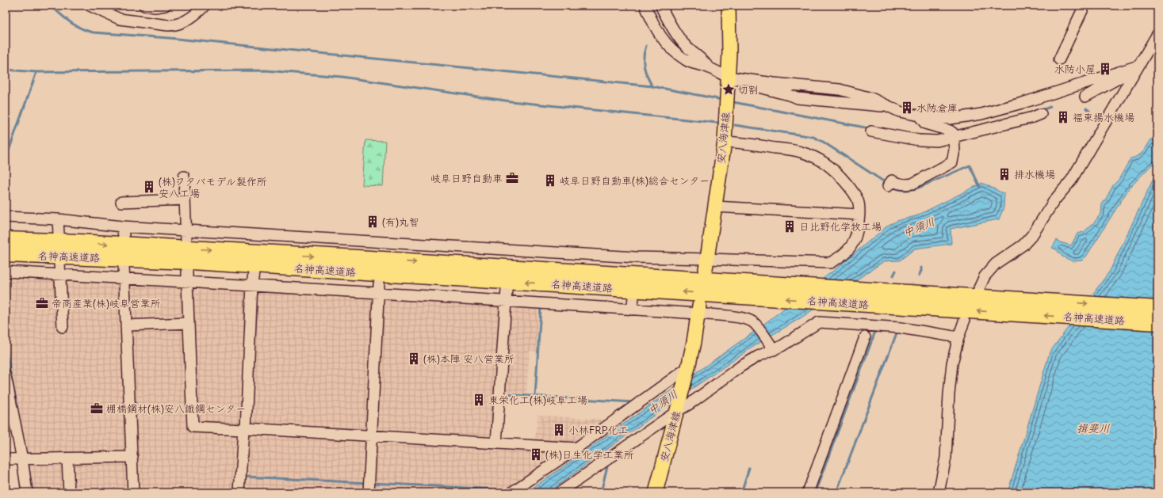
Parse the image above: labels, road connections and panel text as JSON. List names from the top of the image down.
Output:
{
  "streets": {
    "highway": ["名神高速道路"],
    "main road": ["安八海津線"]
  },
  "water": ["中須川", "揖斐川"],
  "places": {
    "building": [
      "水防小屋",
      "水防倉庫",
      "福束揚水機場",
      "排水機場",
      "岐阜日野自動車(株)総合センター",
      "(株)フタバモデル製作所 安八工場",
      "(有)丸智",
      "日比野化学牧工場",
      "(株)本陣 安八営業所",
      "東栄化工(株)岐阜工場",
      "小林FRP化工",
      "(株)日生化学工業所"
    ],
    "place": ["切割"],
    "office": ["岐阜日野自動車", "帝商産業(株)岐阜営業所", "棚橋鋼材(株)安八鐵鋼センター"]
  }
}
